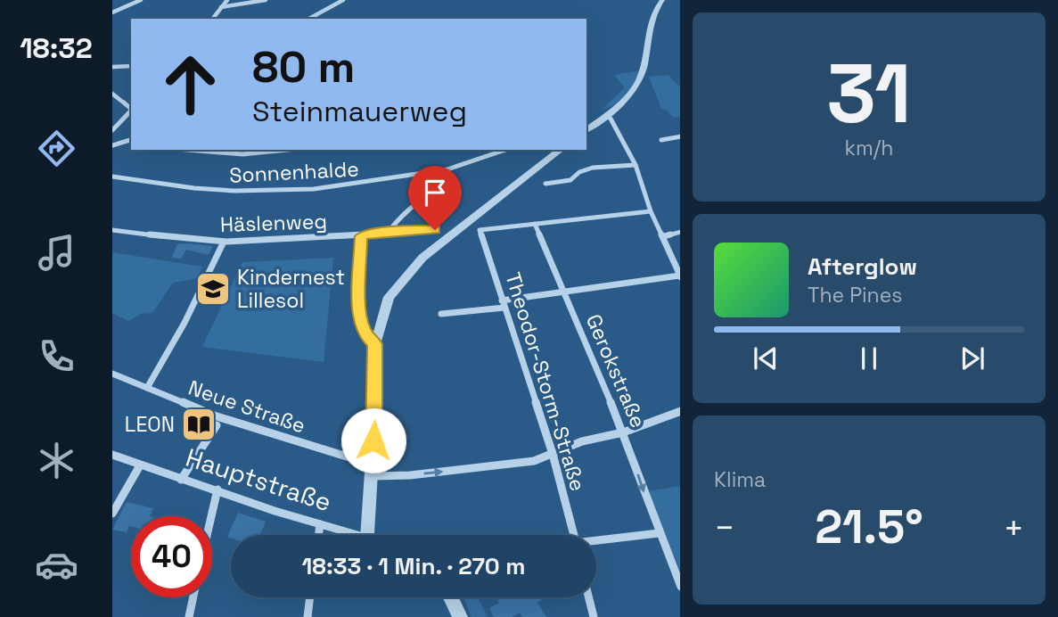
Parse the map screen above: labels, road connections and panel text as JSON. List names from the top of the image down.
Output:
{
  "streets": {
    "street": [
      "Sonnenhalde",
      "Häslenweg",
      "Gerokstraße",
      "Theodor-Storm-Straße",
      "Neue Straße",
      "Hauptstraße"
    ]
  },
  "crossings": [
    ["Gerokstraße", "Theodor-Storm-Straße"],
    ["Gerokstraße", "Neue Straße"],
    ["Theodor-Storm-Straße", "Neue Straße"]
  ],
  "places": {
    "school or university": ["Kindernest Lillesol"],
    "library": ["LEON"]
  },
  "page": {
    "tabs": "18:32",
    "tile": [
      ["31", "km/h"],
      "Klima"
    ],
    "turn": ["80 m", "Steinmauerweg"],
    "song": ["Afterglow", "The Pines"],
    "heat": ["−", "21.5°", "+"],
    "limit": "40",
    "trip": "18:33 · 1 Min. · 270 m"
  }
}
